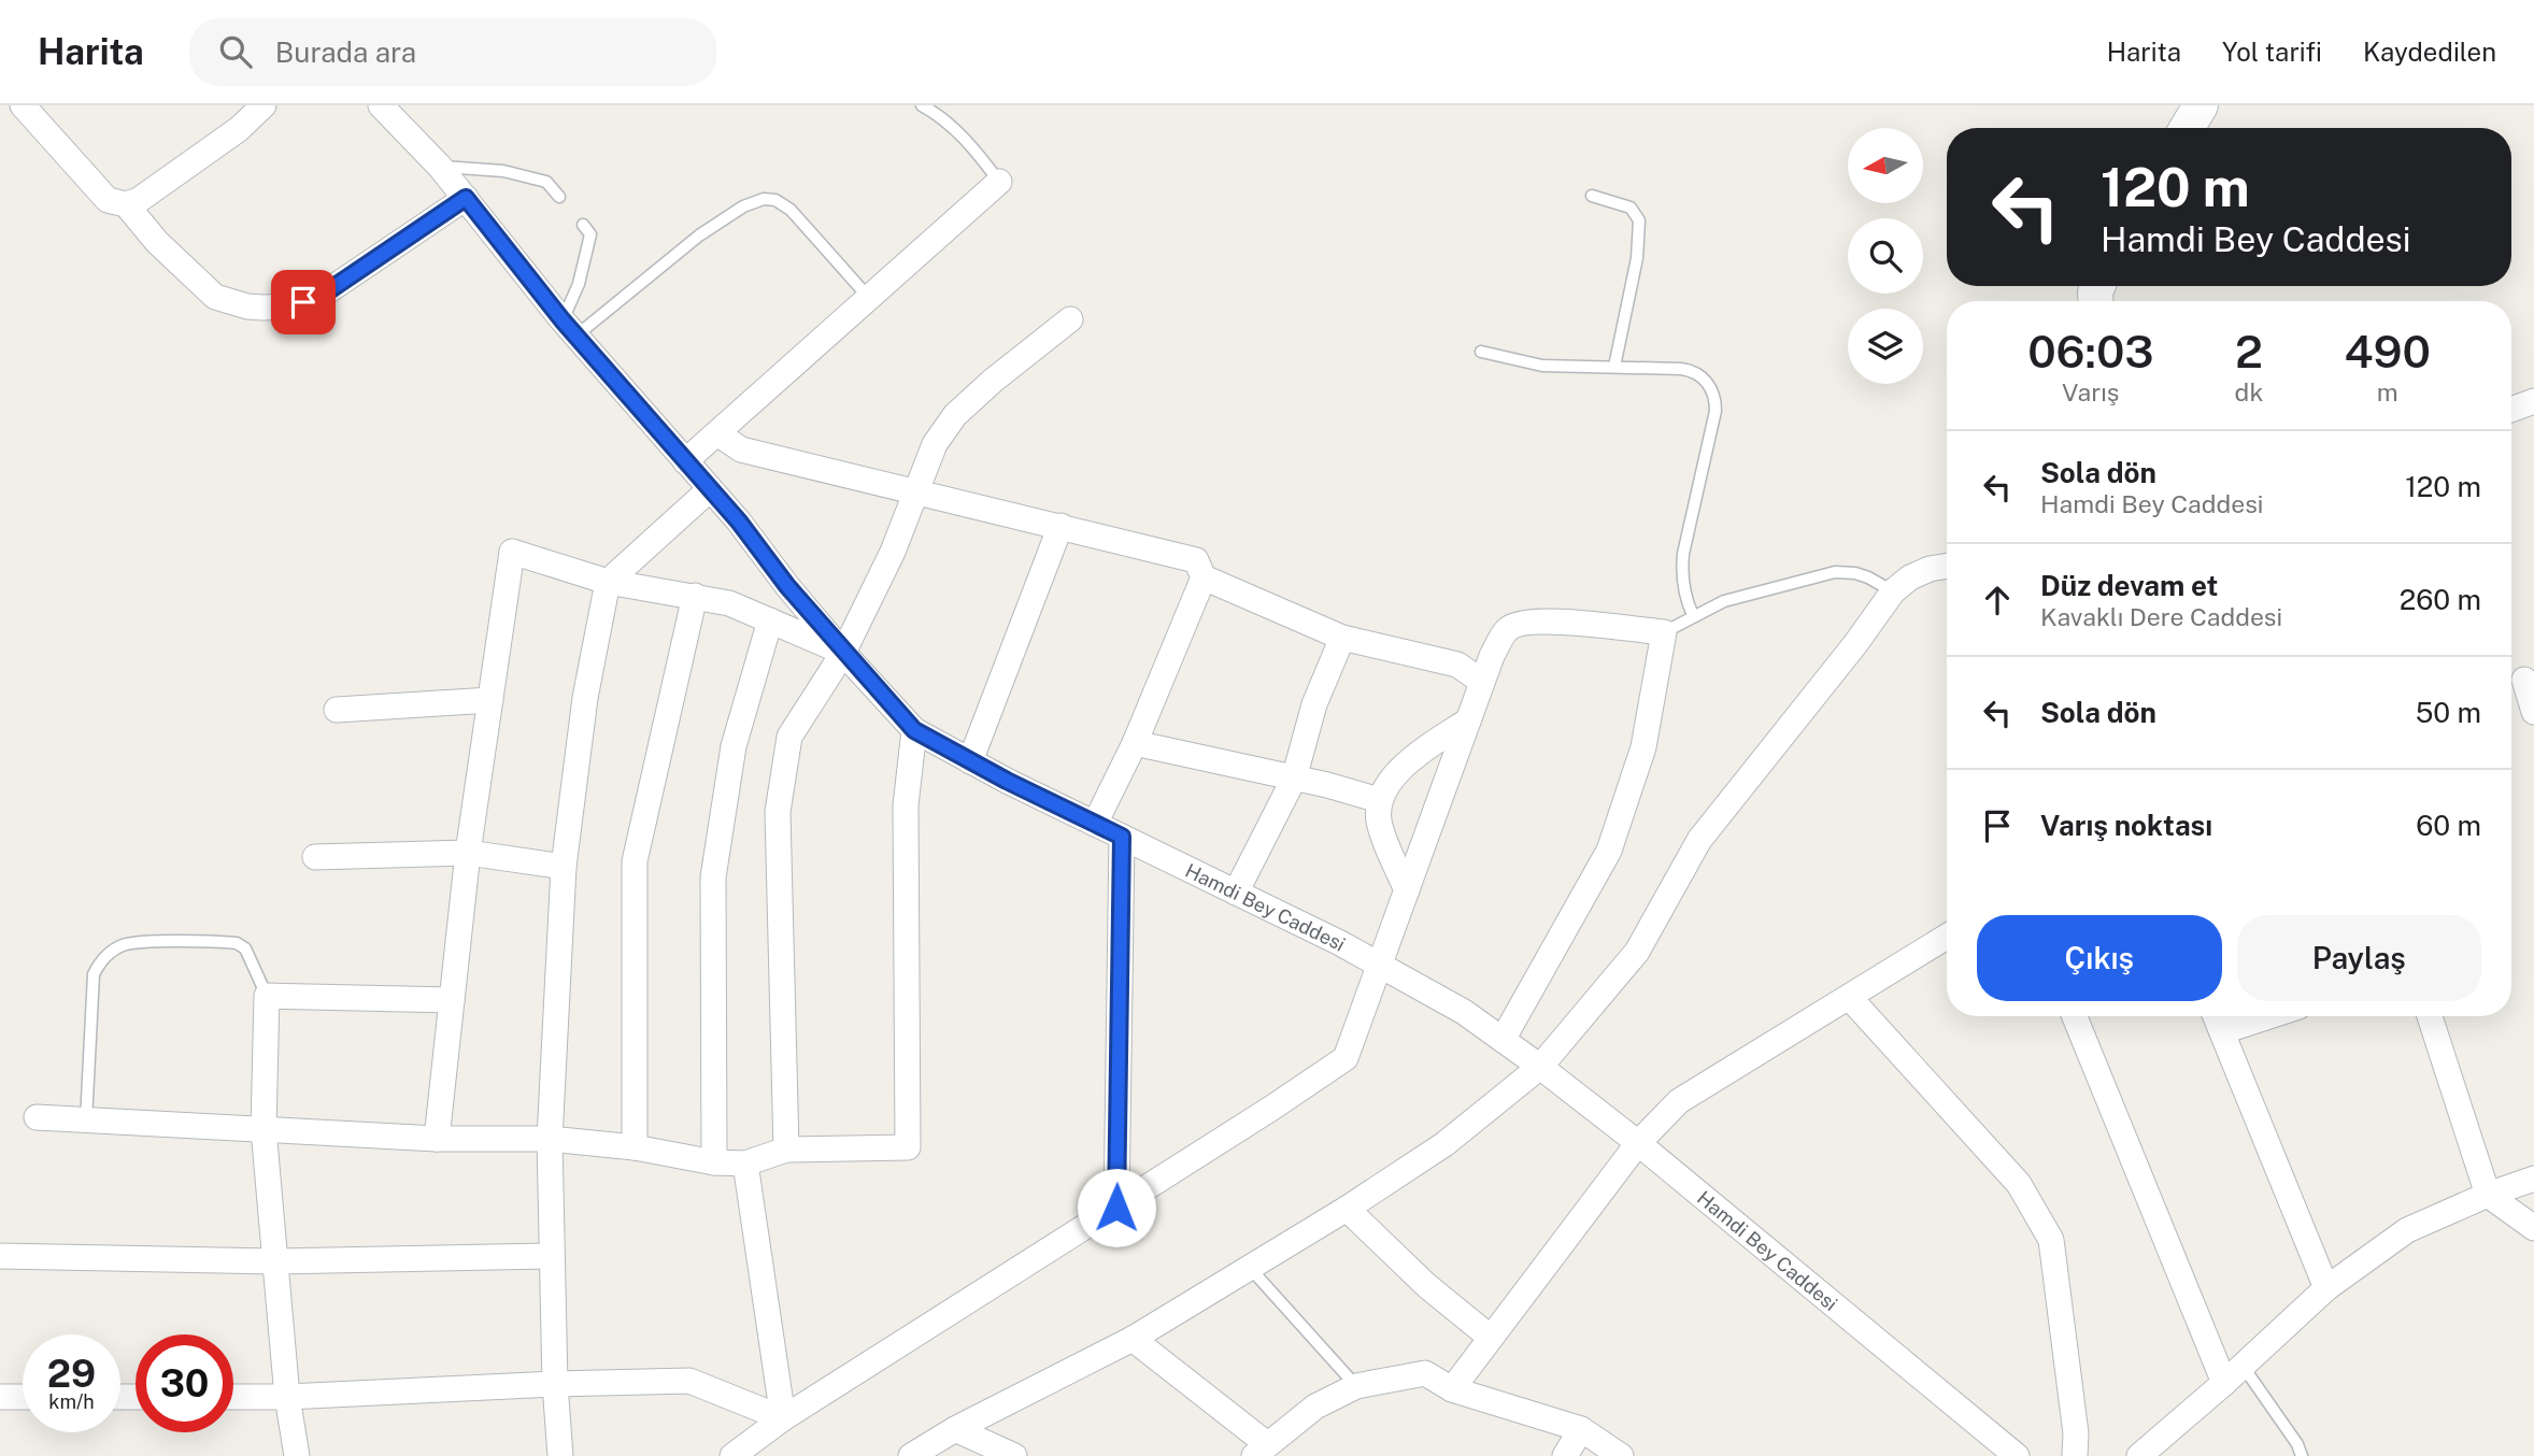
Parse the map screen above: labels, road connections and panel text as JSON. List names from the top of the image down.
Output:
{
  "streets": {
    "street": ["Hamdi Bey Caddesi"]
  },
  "north": "left",
  "page": {
    "header": "Harita",
    "search": "Burada ara",
    "nav": ["Harita", "Yol tarifi", "Kaydedilen"],
    "turn": ["120 m", "Hamdi Bey Caddesi"],
    "eta": [
      "06:03",
      "Varış",
      "2",
      "dk",
      "490",
      "m"
    ],
    "list": [
      {
        "name": "Sola dön",
        "note": "Hamdi Bey Caddesi",
        "value": "120 m"
      },
      {
        "name": "Düz devam et",
        "note": "Kavaklı Dere Caddesi",
        "value": "260 m"
      },
      {
        "name": "Sola dön",
        "value": "50 m"
      },
      {
        "name": "Varış noktası",
        "value": "60 m"
      }
    ],
    "buttons": ["Çıkış", "Paylaş"],
    "speed": "29 km/h",
    "limit": "30"
  }
}
